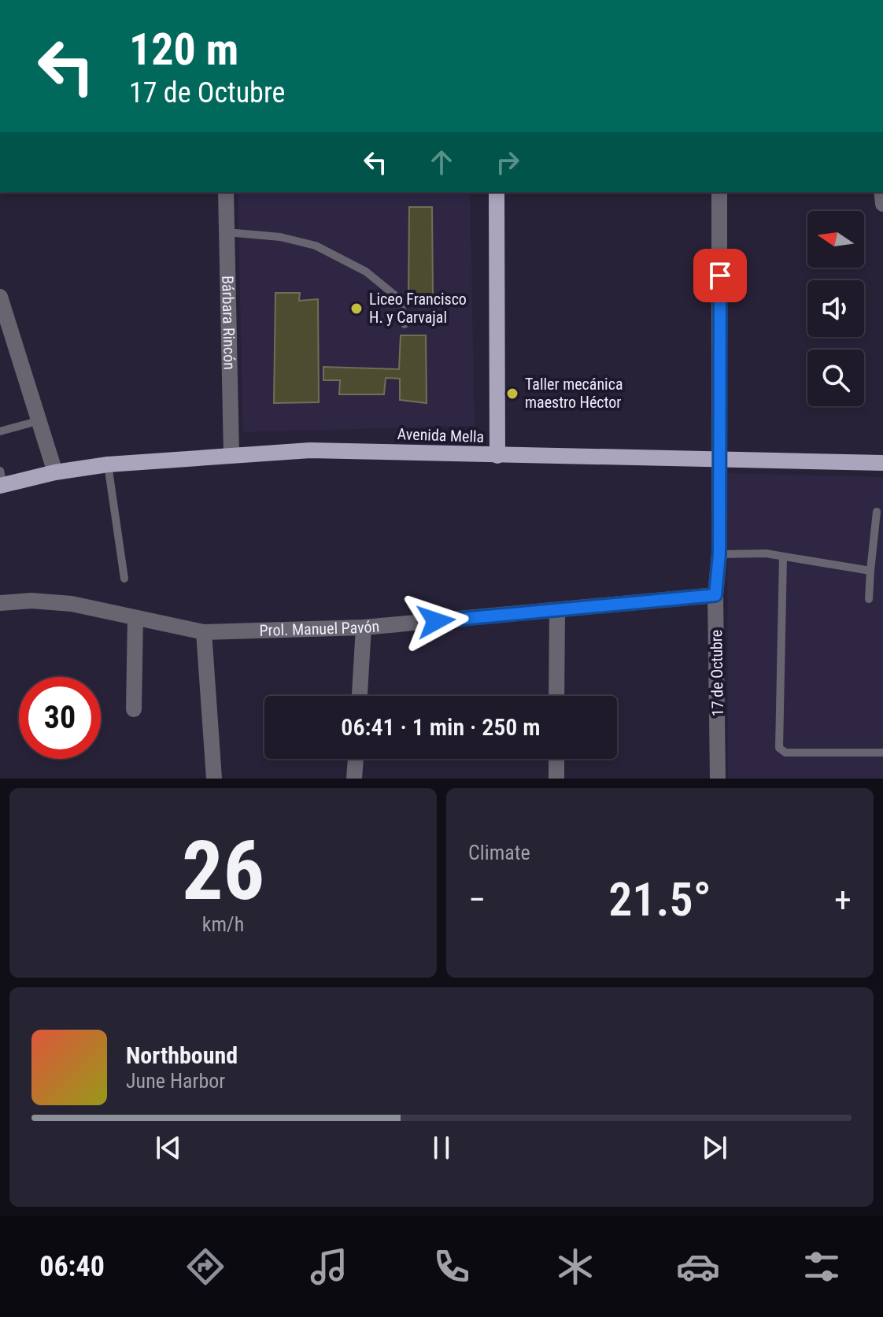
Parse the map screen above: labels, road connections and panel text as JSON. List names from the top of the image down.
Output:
{
  "streets": {
    "main road": ["Avenida Mella"],
    "street": ["Bárbara Rincón", "Prol. Manuel Pavón", "17 de Octubre"]
  },
  "crossings": [
    ["Bárbara Rincón", "Avenida Mella"],
    ["Avenida Mella", "17 de Octubre"],
    ["Prol. Manuel Pavón", "17 de Octubre"]
  ],
  "places": ["Liceo Francisco H. y Carvajal", "Taller mecánica maestro Héctor"],
  "north": "left",
  "page": {
    "turn": ["120 m", "17 de Octubre"],
    "limit": "30",
    "trip": "06:41 · 1 min · 250 m",
    "tile": [
      ["26", "km/h"],
      "Climate"
    ],
    "heat": ["−", "21.5°", "+"],
    "song": ["Northbound", "June Harbor"],
    "tabs": "06:40"
  }
}
